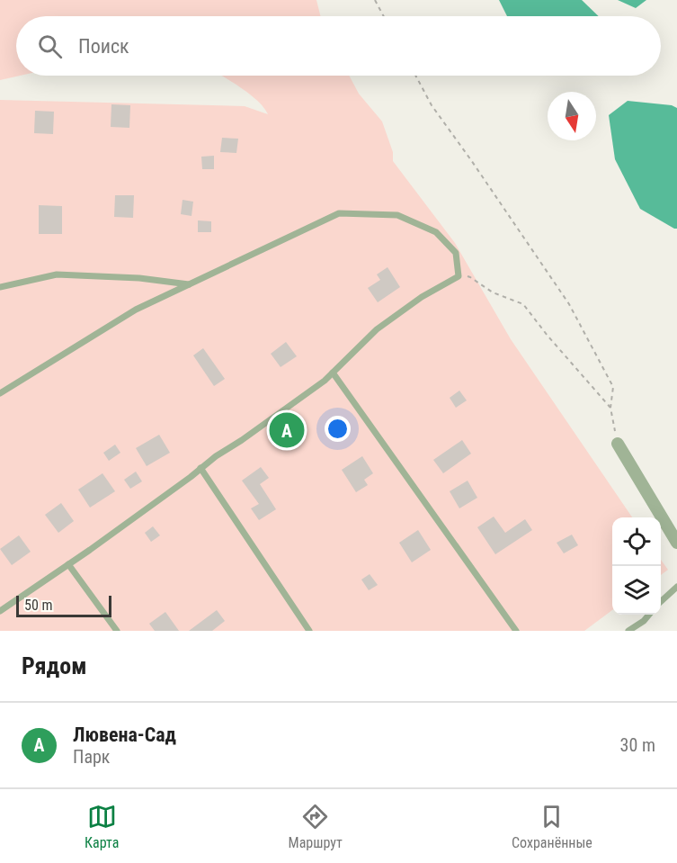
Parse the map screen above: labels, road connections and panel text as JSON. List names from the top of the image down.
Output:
{
  "scale_bar": "50 m",
  "north": "bottom",
  "page": {
    "search": "Поиск",
    "pins": "A",
    "scale": "50 m",
    "heading": "Рядом",
    "list": [
      {
        "mark": "A",
        "name": "Лювена-Сад",
        "note": "Парк",
        "value": "30 m"
      }
    ],
    "nav": ["Карта", "Маршрут", "Сохранённые"]
  }
}
